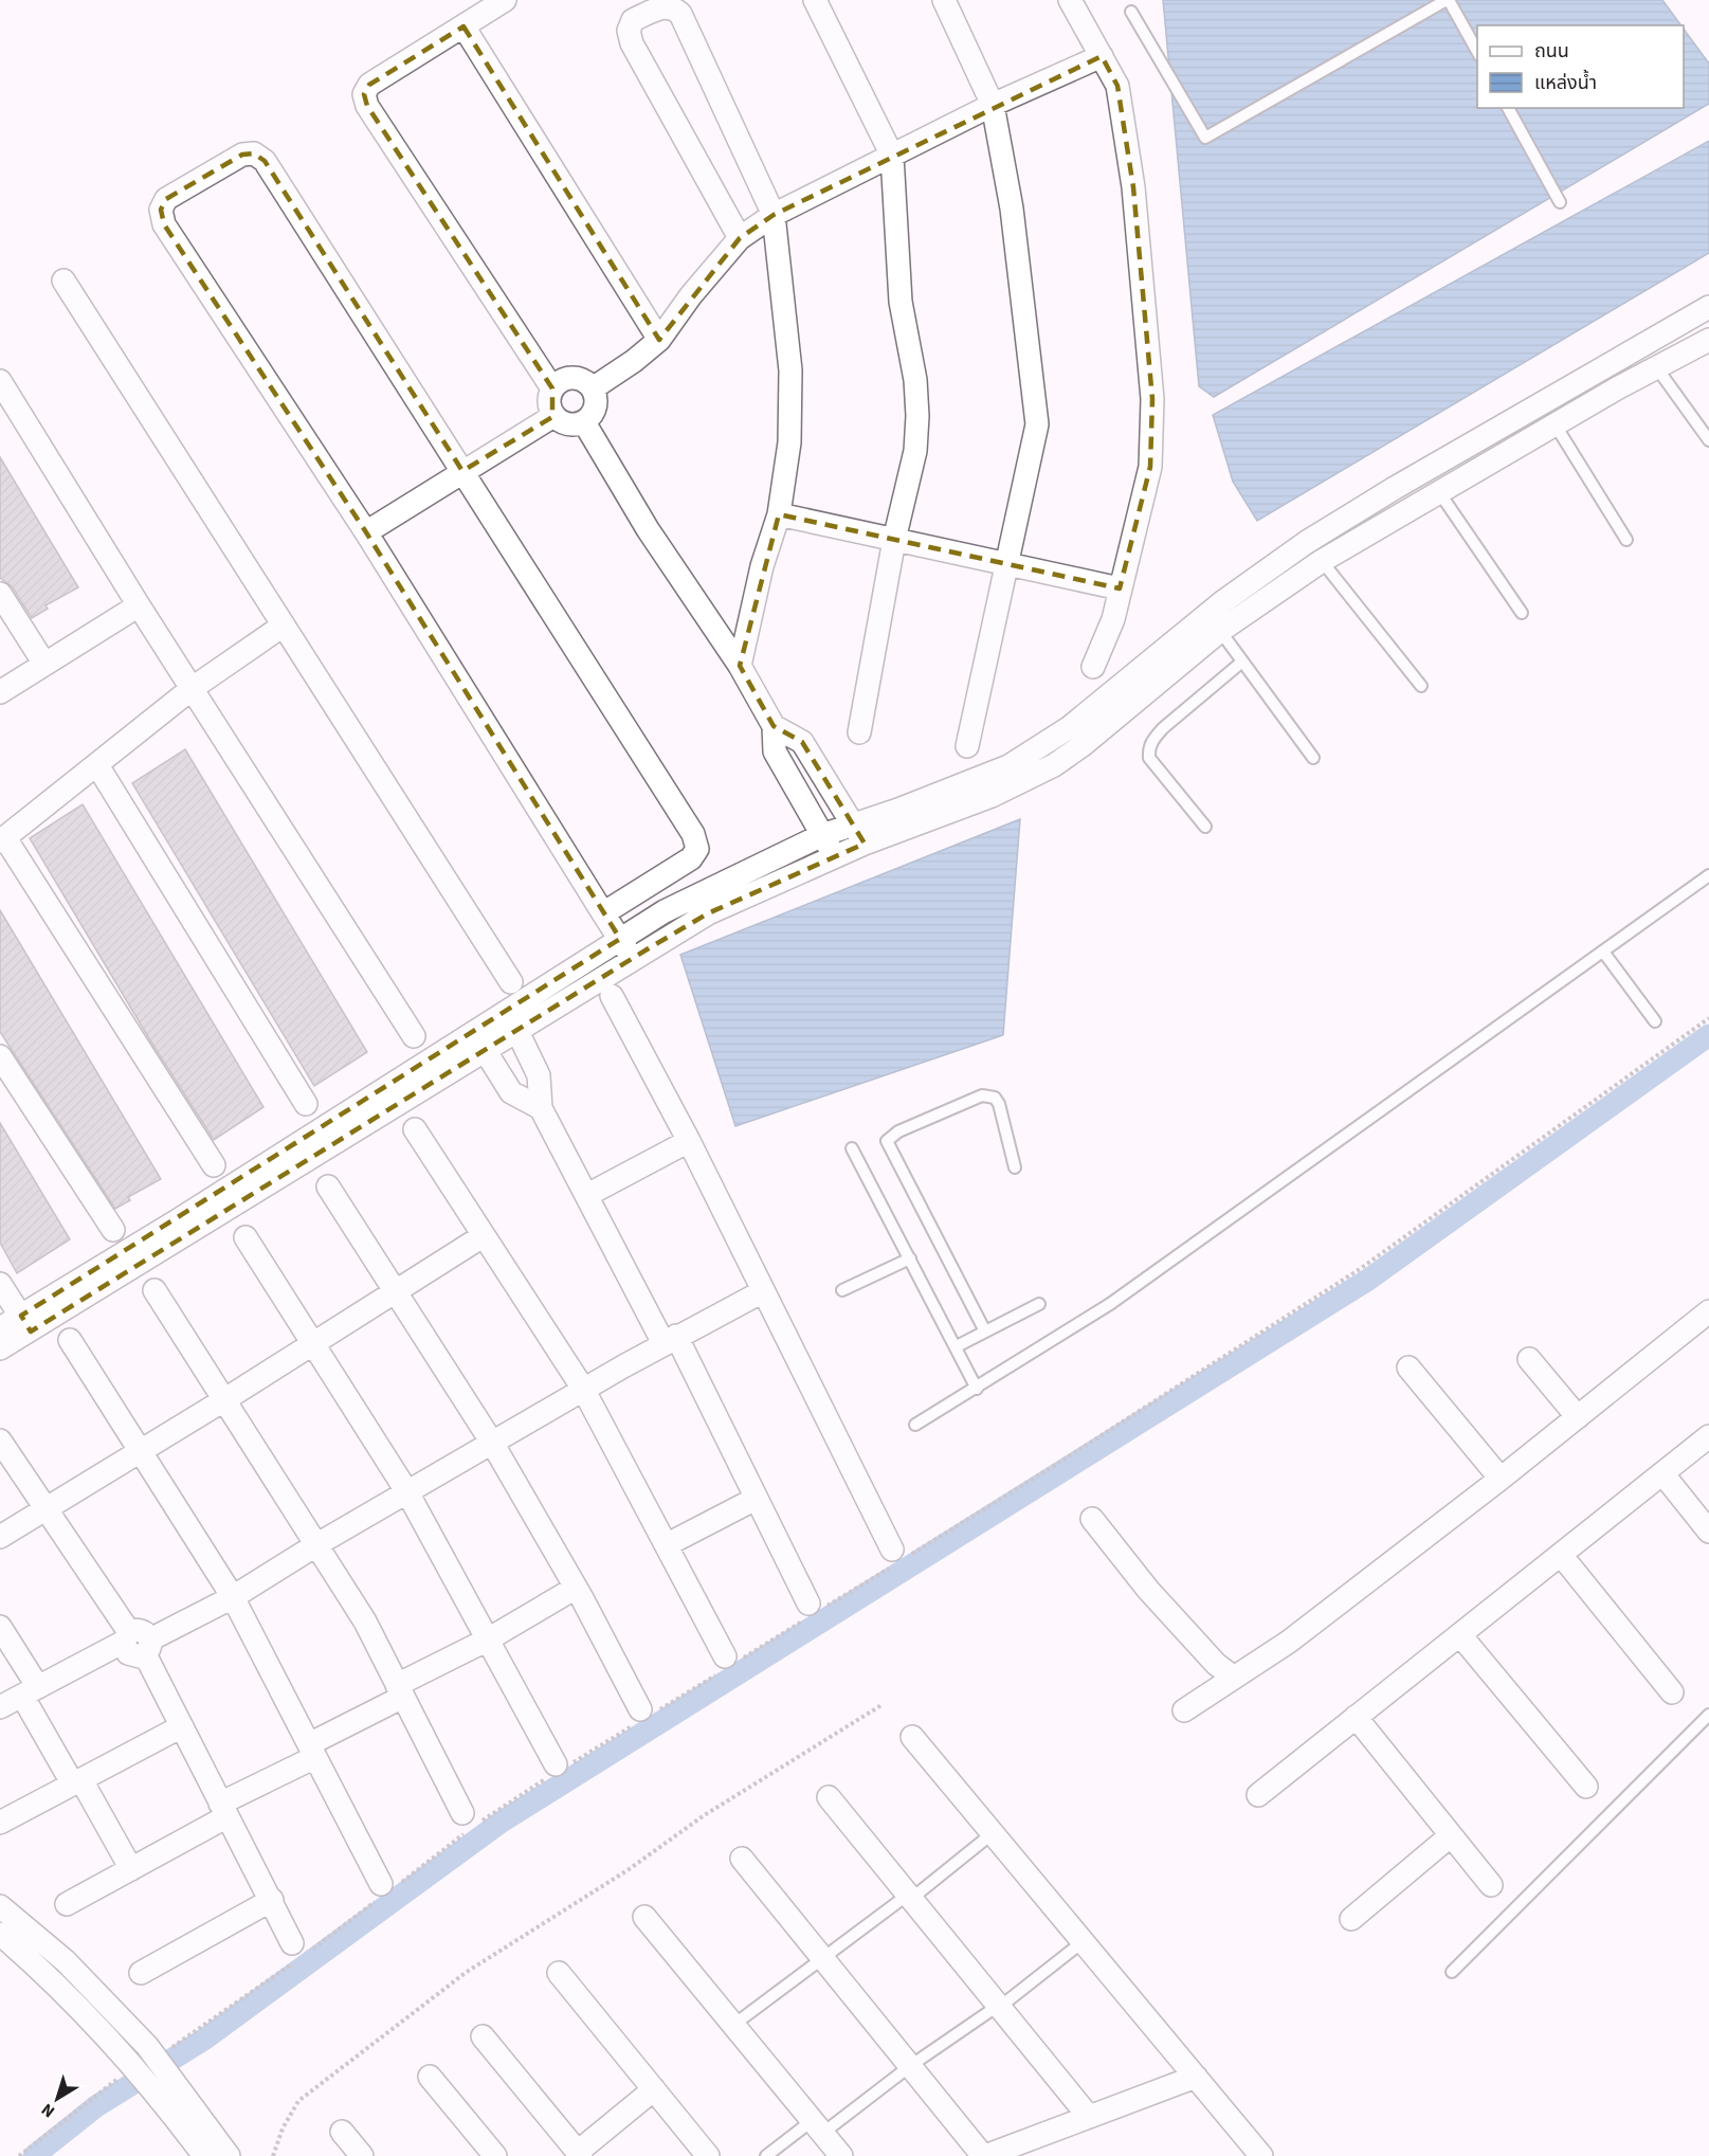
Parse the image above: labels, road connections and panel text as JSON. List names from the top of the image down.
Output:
{
  "legend": ["ถนน", "แหล่งน้ำ"],
  "north": "bottom left"
}
